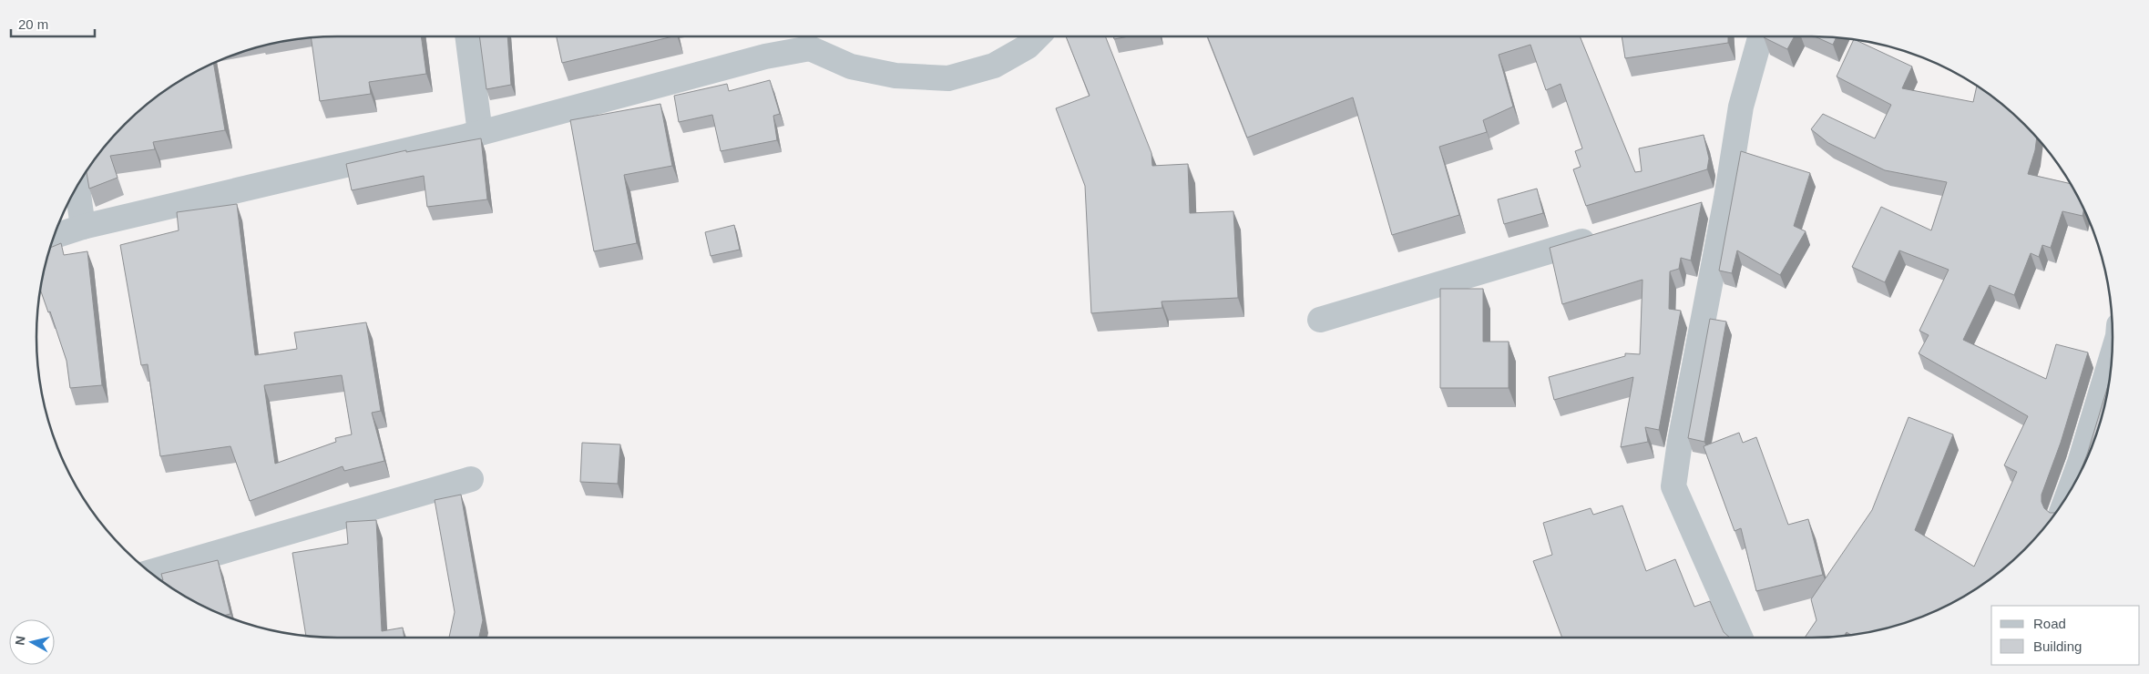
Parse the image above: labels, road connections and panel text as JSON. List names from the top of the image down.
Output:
{
  "legend": ["Road", "Building"],
  "scale_bar": "20 m",
  "north": "left"
}
